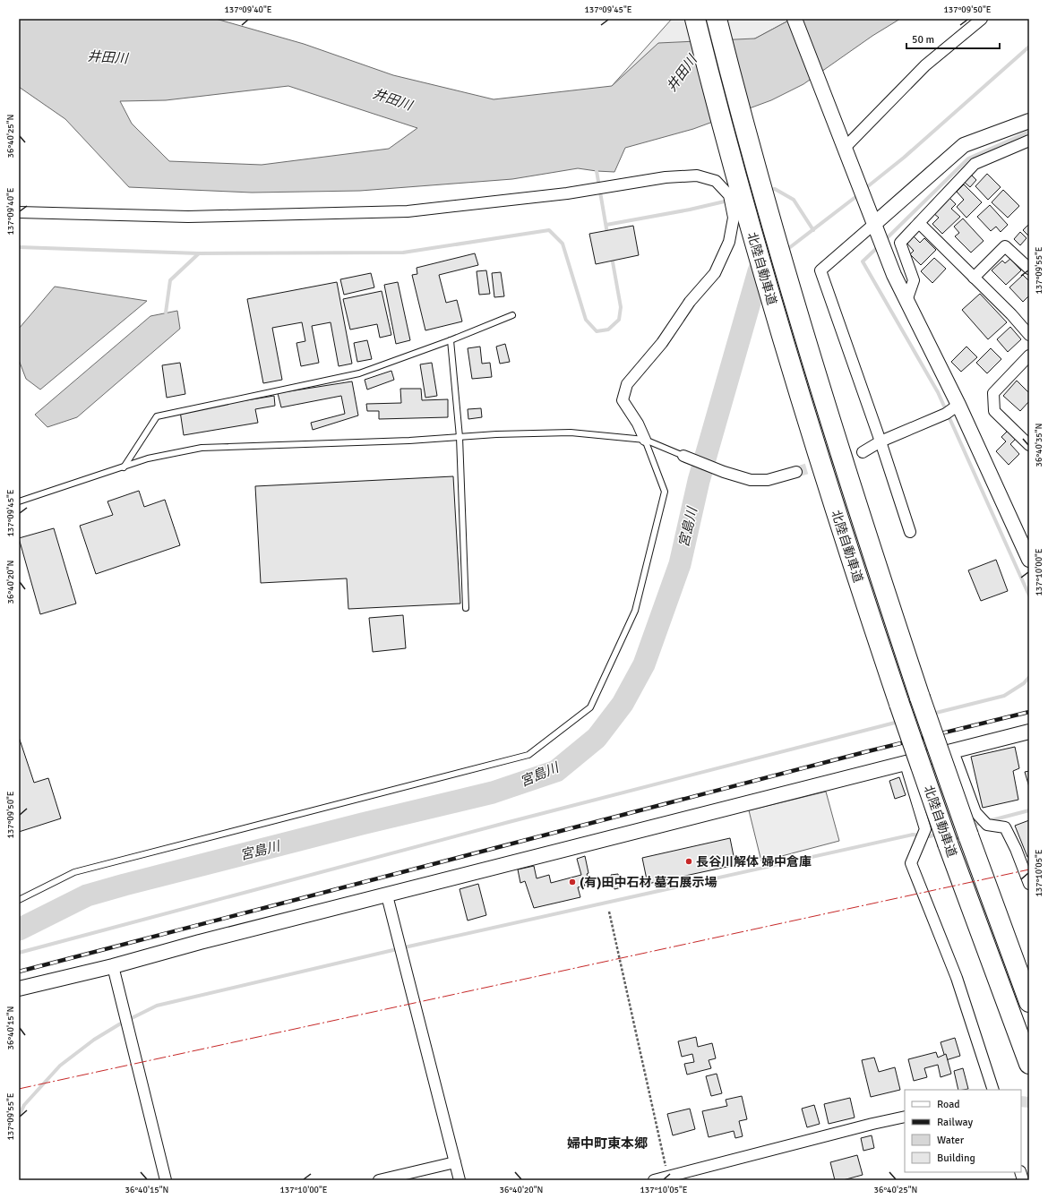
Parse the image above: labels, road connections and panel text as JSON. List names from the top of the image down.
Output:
{
  "streets": {
    "highway": ["北陸自動車道"]
  },
  "districts": ["婦中町東本郷"],
  "water": ["井田川", "宮島川"],
  "places": ["長谷川解体 婦中倉庫", "(有)田中石材 墓石展示場"],
  "legend": [
    "Road",
    "Railway",
    "Water",
    "Building"
  ],
  "scale_bar": "50 m",
  "coordinates": [
    "137°09'40\"E",
    "137°09'45\"E",
    "137°09'50\"E",
    "36°40'25\"N",
    "137°09'55\"E",
    "36°40'35\"N",
    "137°10'00\"E",
    "36°40'20\"N",
    "137°10'05\"E",
    "36°40'15\"N"
  ]
}
